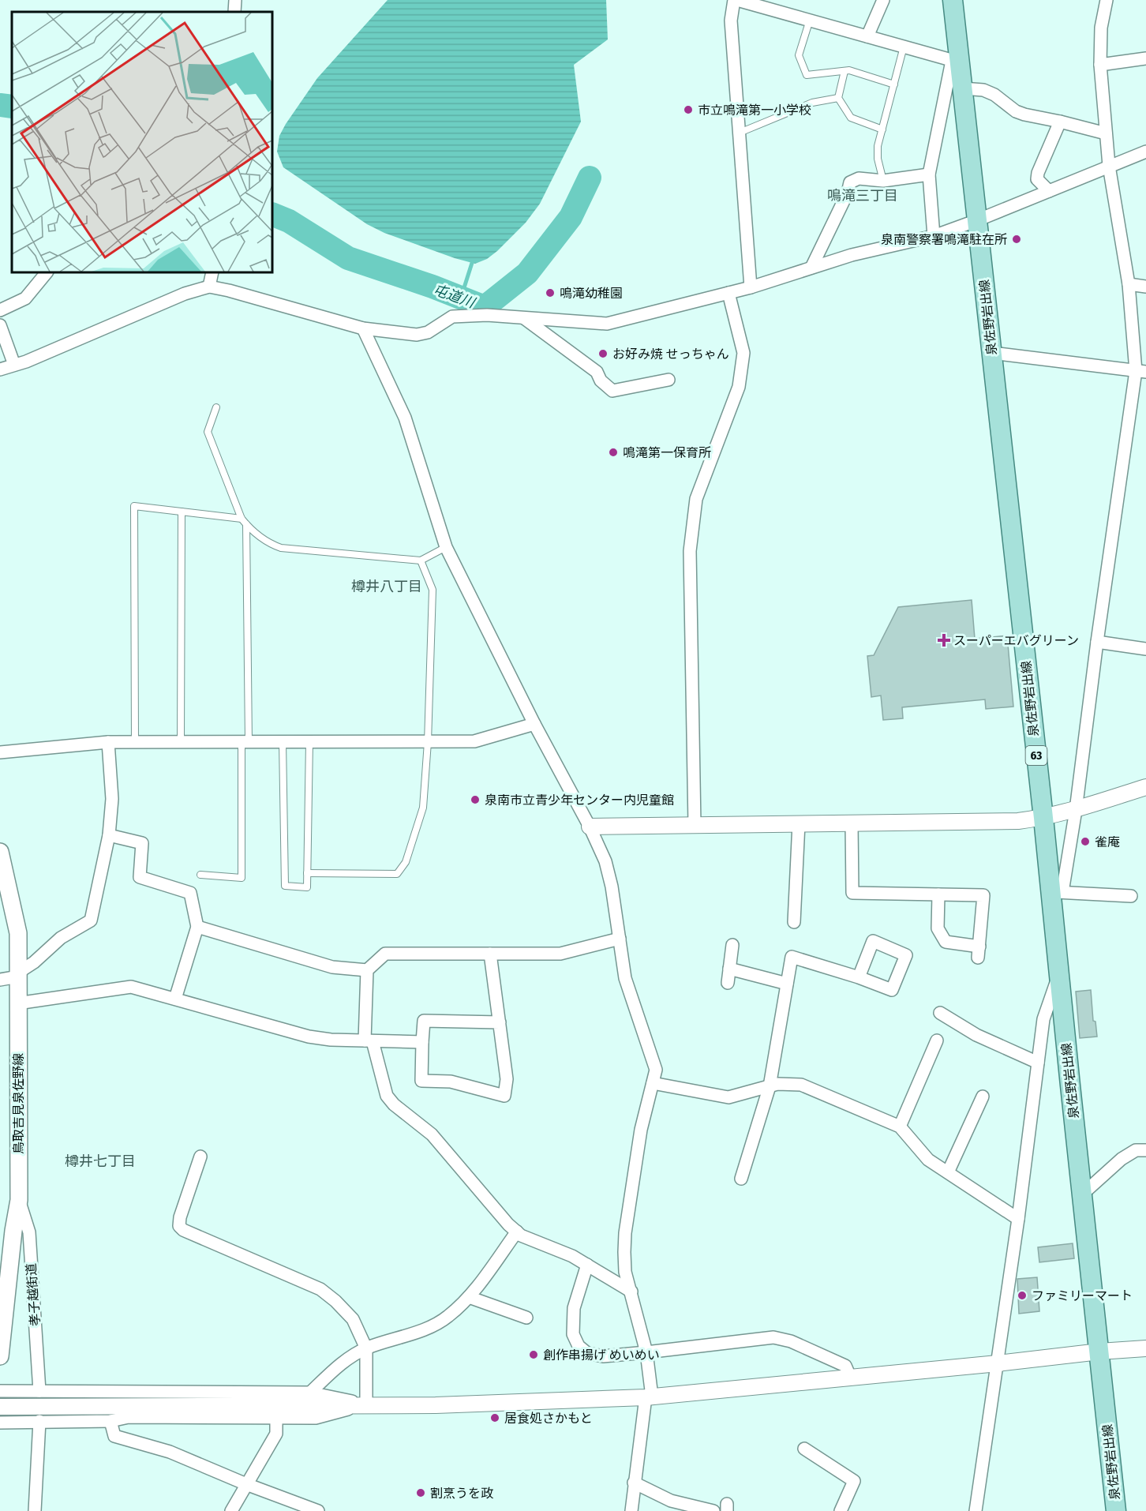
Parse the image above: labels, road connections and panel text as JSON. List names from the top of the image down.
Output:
{
  "streets": {
    "main road": ["泉佐野岩出線", "63", "鳥取吉見泉佐野線"],
    "street": ["孝子越街道"]
  },
  "crossings": [
    ["鳥取吉見泉佐野線", "孝子越街道"]
  ],
  "districts": ["鳴滝三丁目", "樽井八丁目", "樽井七丁目"],
  "water": ["屯道川"],
  "places": {
    "other": [
      "市立鳴滝第一小学校",
      "泉南警察署鳴滝駐在所",
      "鳴滝幼稚園",
      "お好み焼 せっちゃん",
      "鳴滝第一保育所",
      "泉南市立青少年センター内児童館",
      "雀庵",
      "ファミリーマート",
      "創作串揚げ めいめい",
      "居食処さかもと",
      "割烹うを政"
    ],
    "health": ["スーパーエバグリーン"]
  }
}
